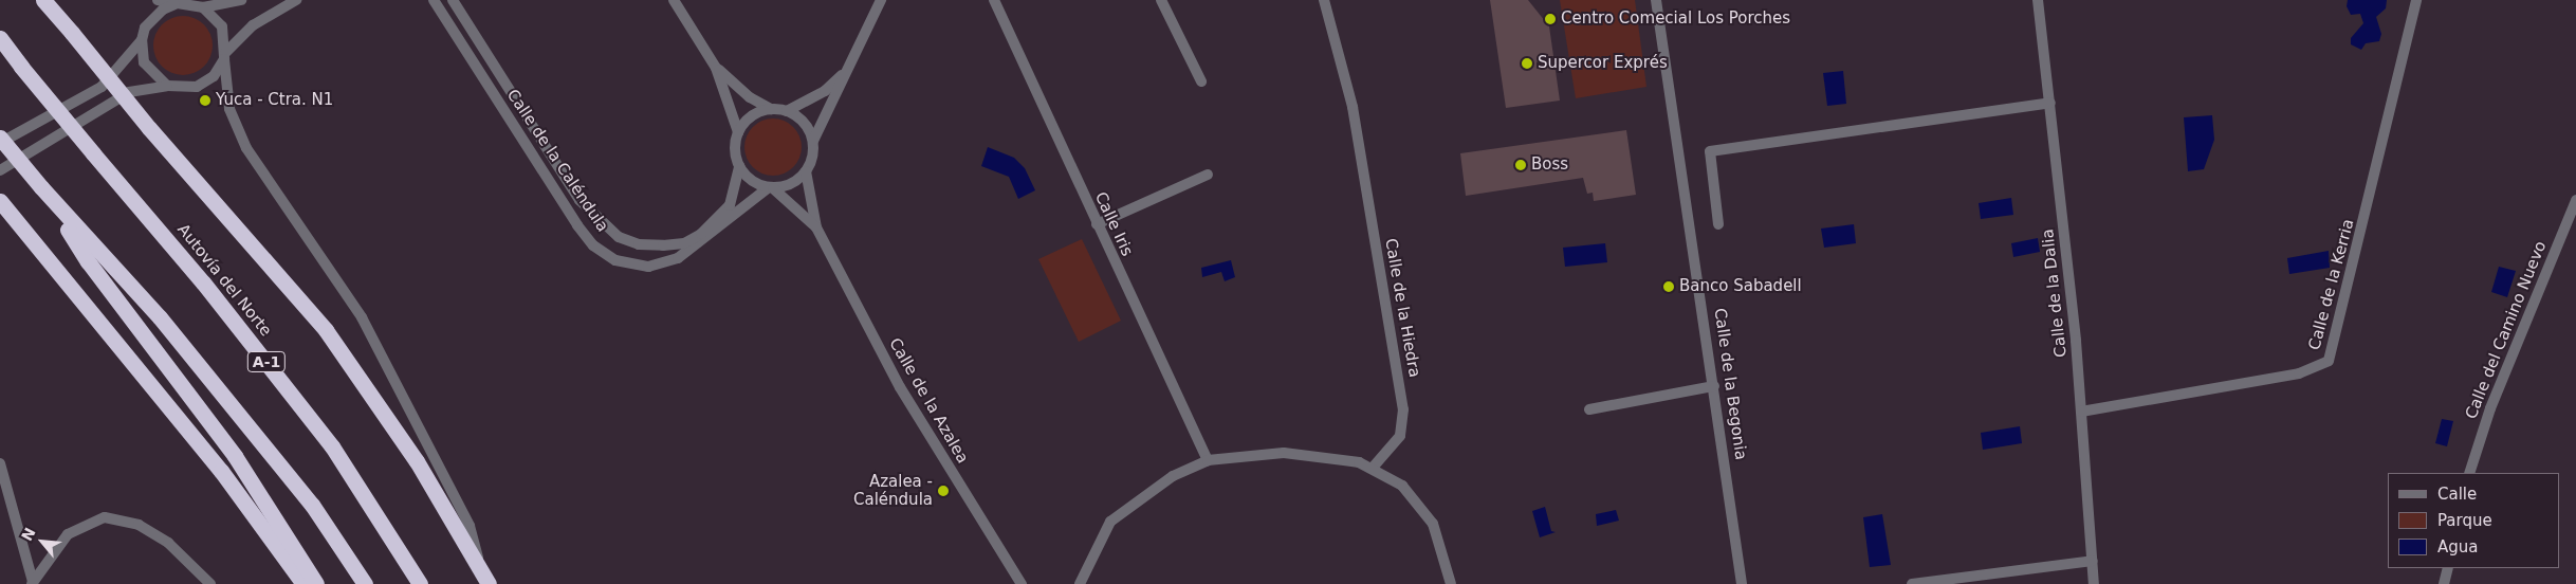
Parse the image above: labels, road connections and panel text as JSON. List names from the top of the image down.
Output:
{
  "streets": {
    "highway": ["Autovía del Norte", "A-1"],
    "street": [
      "Calle de la Caléndula",
      "Calle Iris",
      "Calle de la Kerria",
      "Calle de la Dalia",
      "Calle de la Hiedra",
      "Calle del Camino Nuevo",
      "Calle de la Begonia",
      "Calle de la Azalea"
    ]
  },
  "crossings": [
    ["Calle de la Caléndula", "Calle de la Azalea"],
    ["Calle de la Kerria", "Calle de la Dalia"]
  ],
  "places": [
    "Centro Comecial Los Porches",
    "Supercor Exprés",
    "Yuca - Ctra. N1",
    "Boss",
    "Banco Sabadell",
    "Azalea - Caléndula"
  ],
  "legend": ["Calle", "Parque", "Agua"],
  "north": "top left"
}
